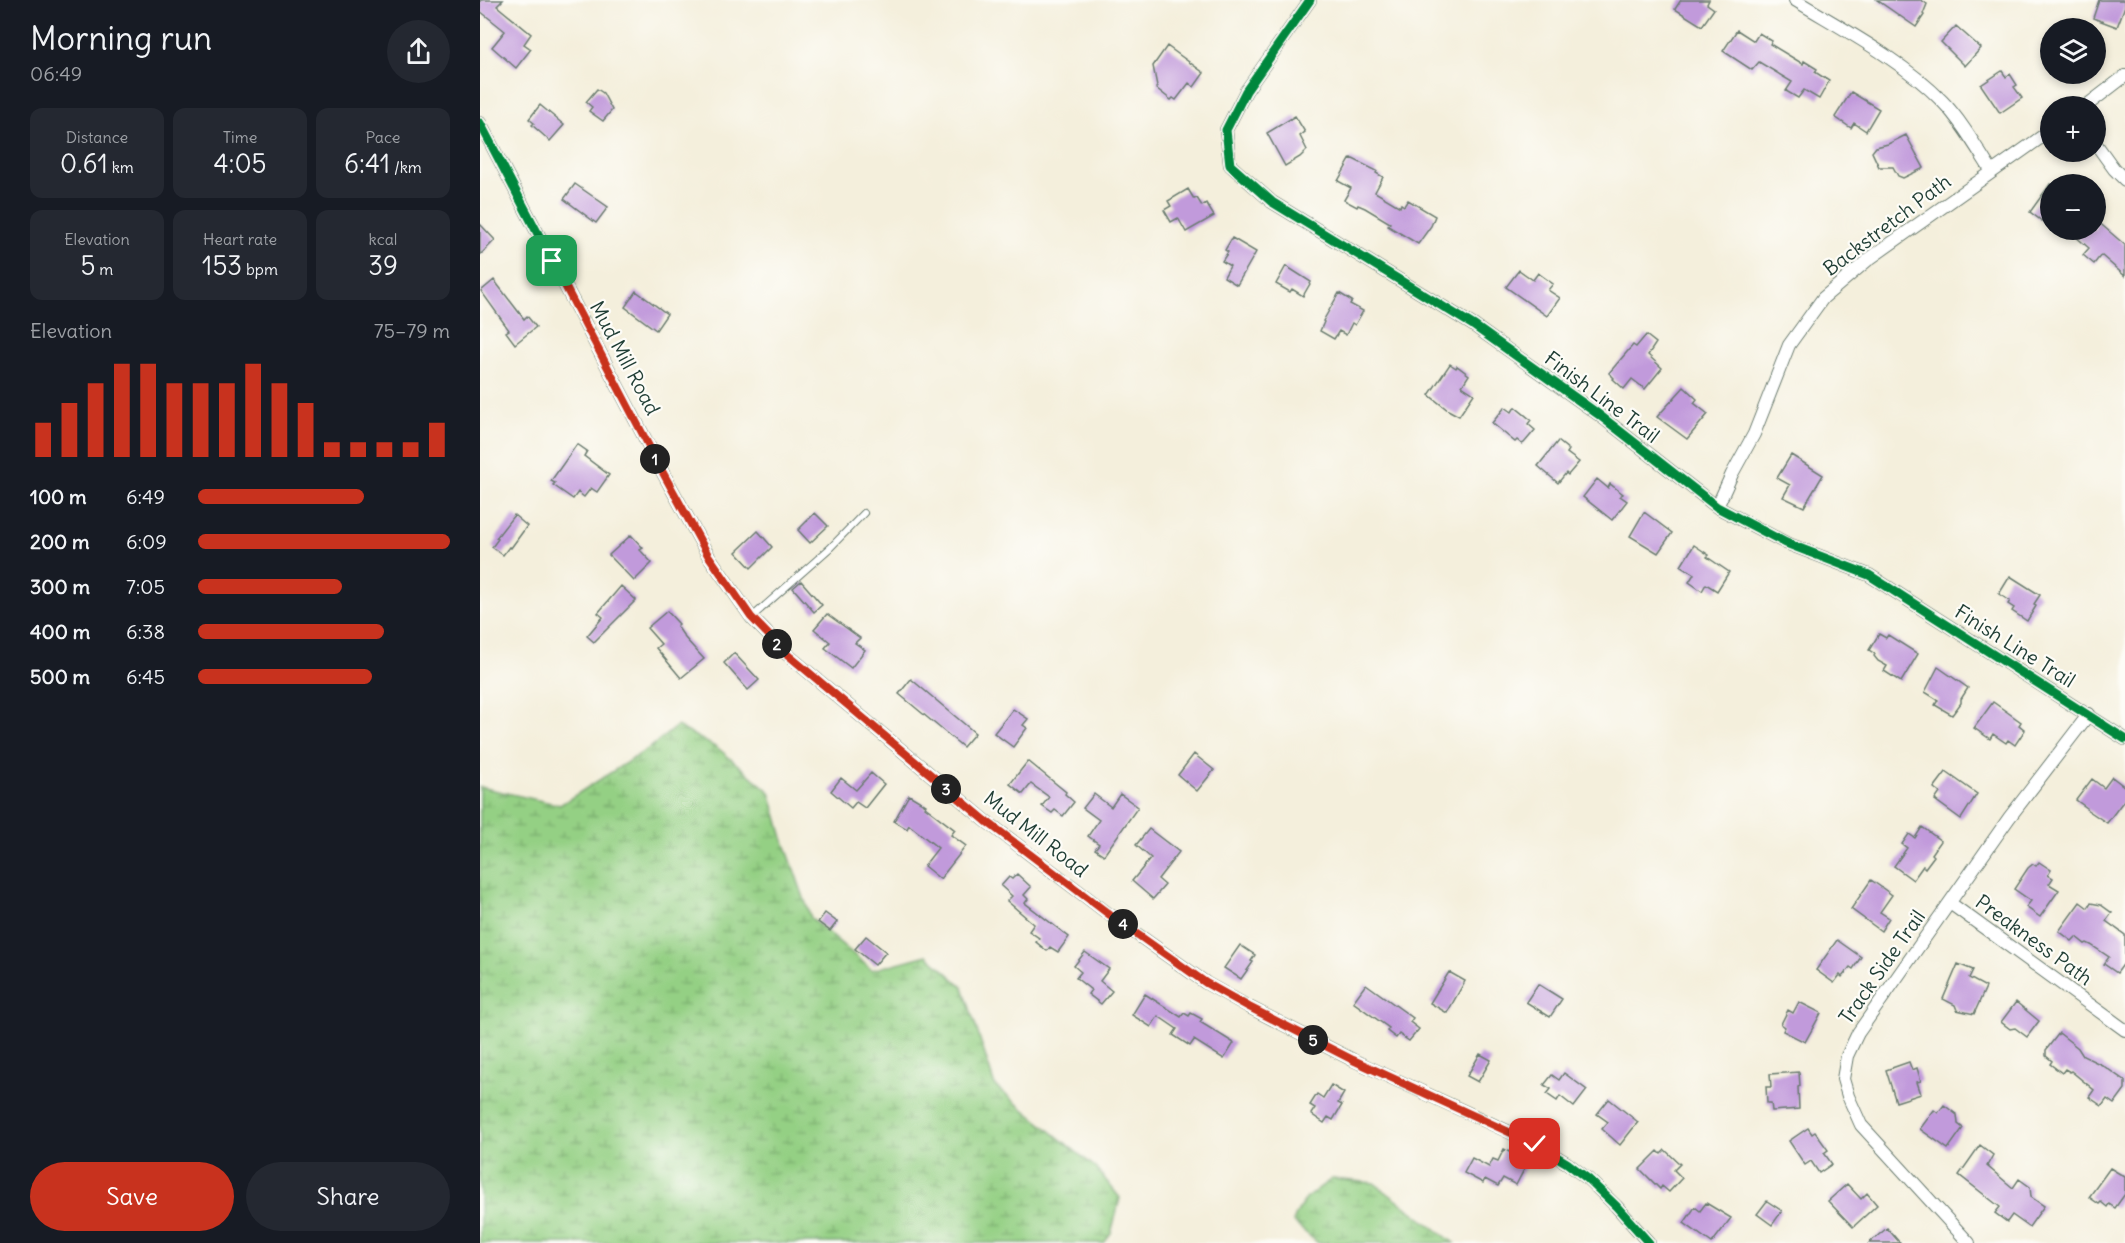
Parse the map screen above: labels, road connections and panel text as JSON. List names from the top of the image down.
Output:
{
  "streets": {
    "street": [
      "Backstretch Path",
      "Mud Mill Road",
      "Finish Line Trail",
      "Preakness Path",
      "Track Side Trail"
    ]
  },
  "crossings": [
    ["Backstretch Path", "Finish Line Trail"],
    ["Finish Line Trail", "Track Side Trail"],
    ["Preakness Path", "Track Side Trail"]
  ],
  "page": {
    "heading": ["Morning run", "06:49"],
    "map_buttons": ["+", "−"],
    "stats": [
      ["Distance", "0.61 km"],
      ["Time", "4:05"],
      ["Pace", "6:41 /km"],
      ["Elevation", "5 m"],
      ["Heart rate", "153 bpm"],
      ["kcal", "39"]
    ],
    "chart": ["Elevation", "75–79 m"],
    "pins": [
      "1",
      "2",
      "3",
      "4",
      "5"
    ],
    "list": [
      {
        "name": "100 m",
        "note": "6:49"
      },
      {
        "name": "200 m",
        "note": "6:09"
      },
      {
        "name": "300 m",
        "note": "7:05"
      },
      {
        "name": "400 m",
        "note": "6:38"
      },
      {
        "name": "500 m",
        "note": "6:45"
      }
    ],
    "buttons": ["Save", "Share"]
  }
}
